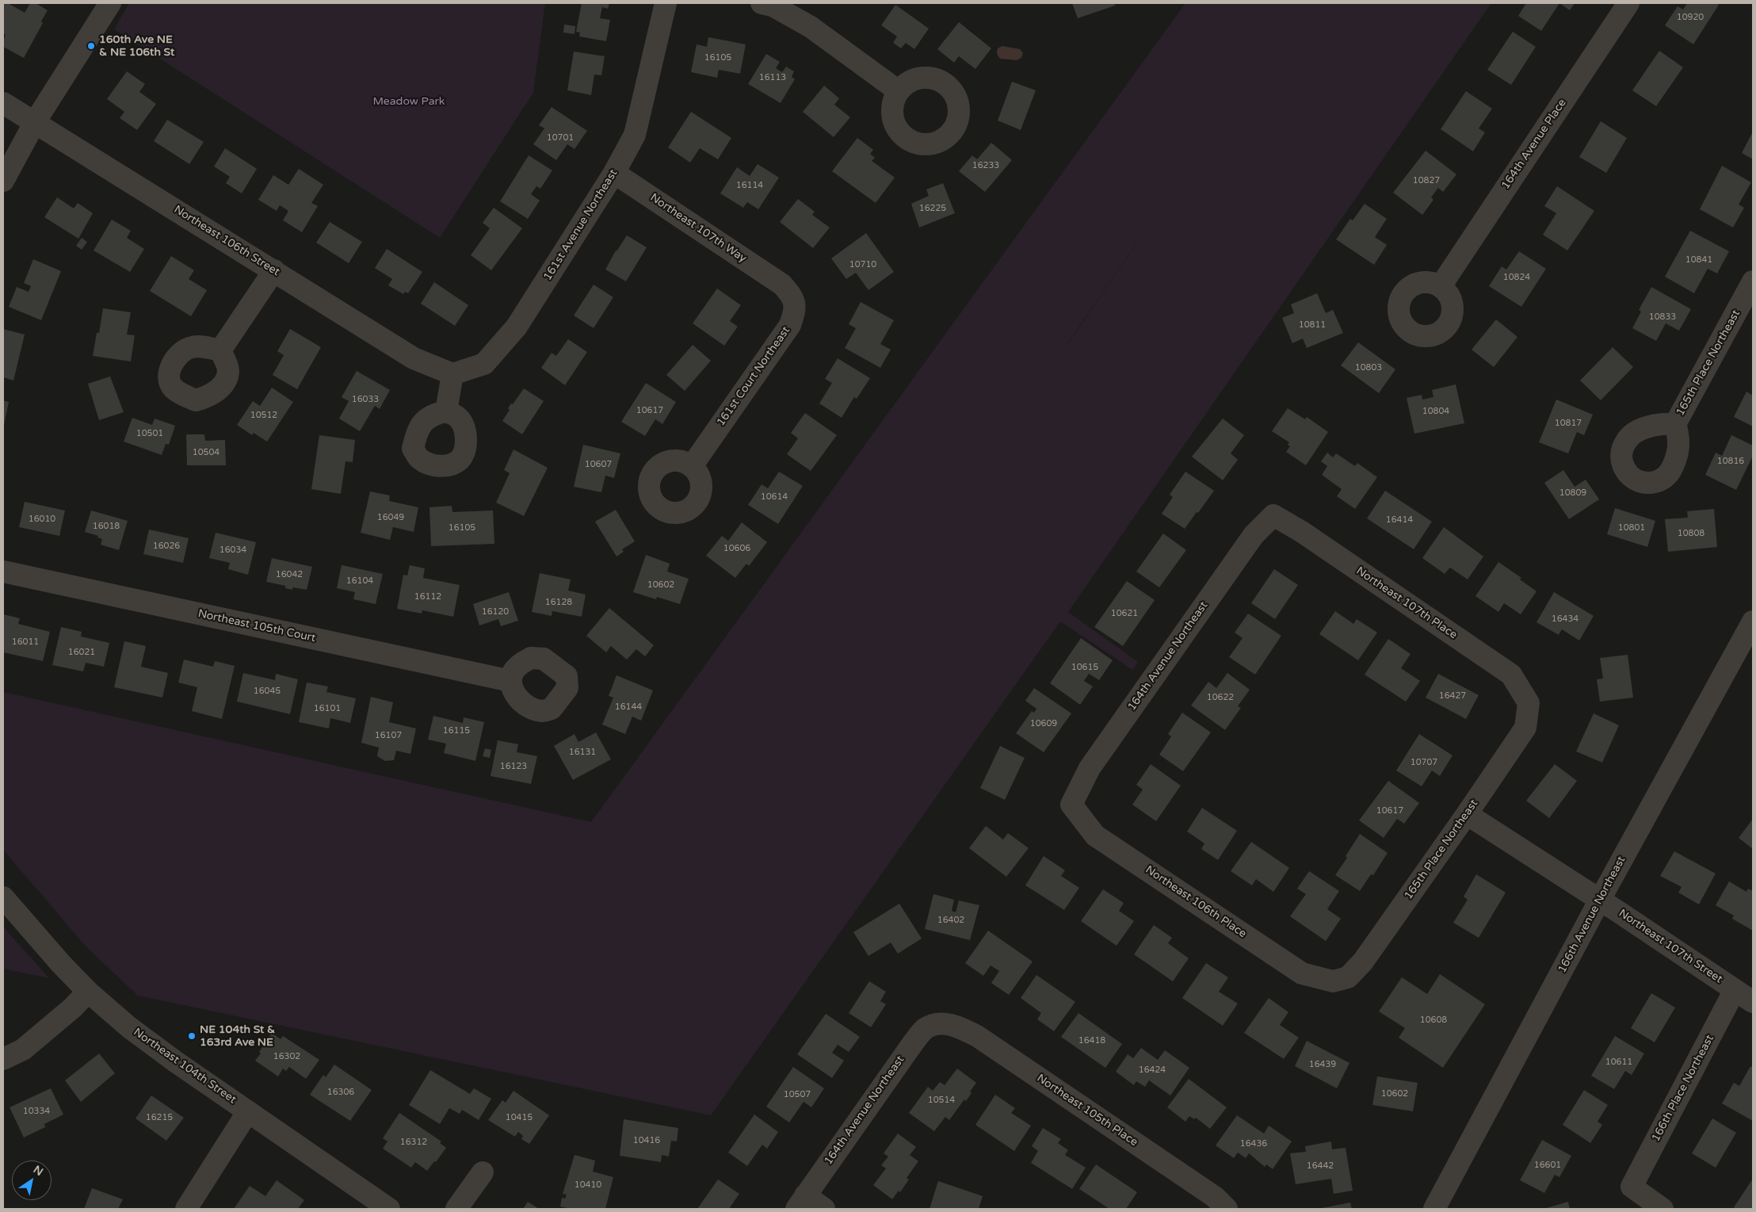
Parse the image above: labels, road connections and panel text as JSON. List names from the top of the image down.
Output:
{
  "streets": {
    "street": [
      "164th Avenue Place",
      "161st Avenue Northeast",
      "Northeast 107th Way",
      "Northeast 106th Street",
      "165th Place Northeast",
      "161st Court Northeast",
      "Northeast 107th Place",
      "Northeast 105th Court",
      "164th Avenue Northeast",
      "Northeast 106th Place",
      "166th Avenue Northeast",
      "Northeast 107th Street",
      "Northeast 104th Street",
      "166th Place Northeast",
      "Northeast 105th Place"
    ]
  },
  "crossings": [
    ["161st Avenue Northeast", "Northeast 107th Way"],
    ["161st Avenue Northeast", "Northeast 106th Street"],
    ["Northeast 107th Way", "161st Court Northeast"],
    ["165th Place Northeast", "Northeast 107th Place"],
    ["165th Place Northeast", "Northeast 106th Place"],
    ["165th Place Northeast", "Northeast 107th Street"],
    ["Northeast 107th Place", "164th Avenue Northeast"],
    ["164th Avenue Northeast", "Northeast 106th Place"],
    ["164th Avenue Northeast", "Northeast 105th Place"],
    ["166th Avenue Northeast", "Northeast 107th Street"],
    ["Northeast 107th Street", "166th Place Northeast"]
  ],
  "parks": ["Meadow Park"],
  "places": ["160th Ave NE & NE 106th St", "NE 104th St & 163rd Ave NE"],
  "house_numbers": [
    "10920",
    "16105",
    "16113",
    "10701",
    "16233",
    "10827",
    "16114",
    "16225",
    "10841",
    "10710",
    "10824",
    "10833",
    "10811",
    "10803",
    "16033",
    "10617",
    "10804",
    "10512",
    "10817",
    "10501",
    "10504",
    "10816",
    "10607",
    "10809",
    "10614",
    "16049",
    "16010",
    "16414",
    "16018",
    "16105",
    "10801",
    "10808",
    "16026",
    "10606",
    "16034",
    "16042",
    "16104",
    "10602",
    "16112",
    "16128",
    "16120",
    "10621",
    "16434",
    "16011",
    "16021",
    "10615",
    "16045",
    "16427",
    "10622",
    "16144",
    "16101",
    "10609",
    "16115",
    "16107",
    "16131",
    "10707",
    "16123",
    "10617",
    "16402",
    "10608",
    "16418",
    "16302",
    "10611",
    "16439",
    "16424",
    "16306",
    "10602",
    "10507",
    "10514",
    "10334",
    "16215",
    "10415",
    "10416",
    "16312",
    "16436",
    "16601",
    "16442",
    "10410"
  ],
  "north": "top right"
}
